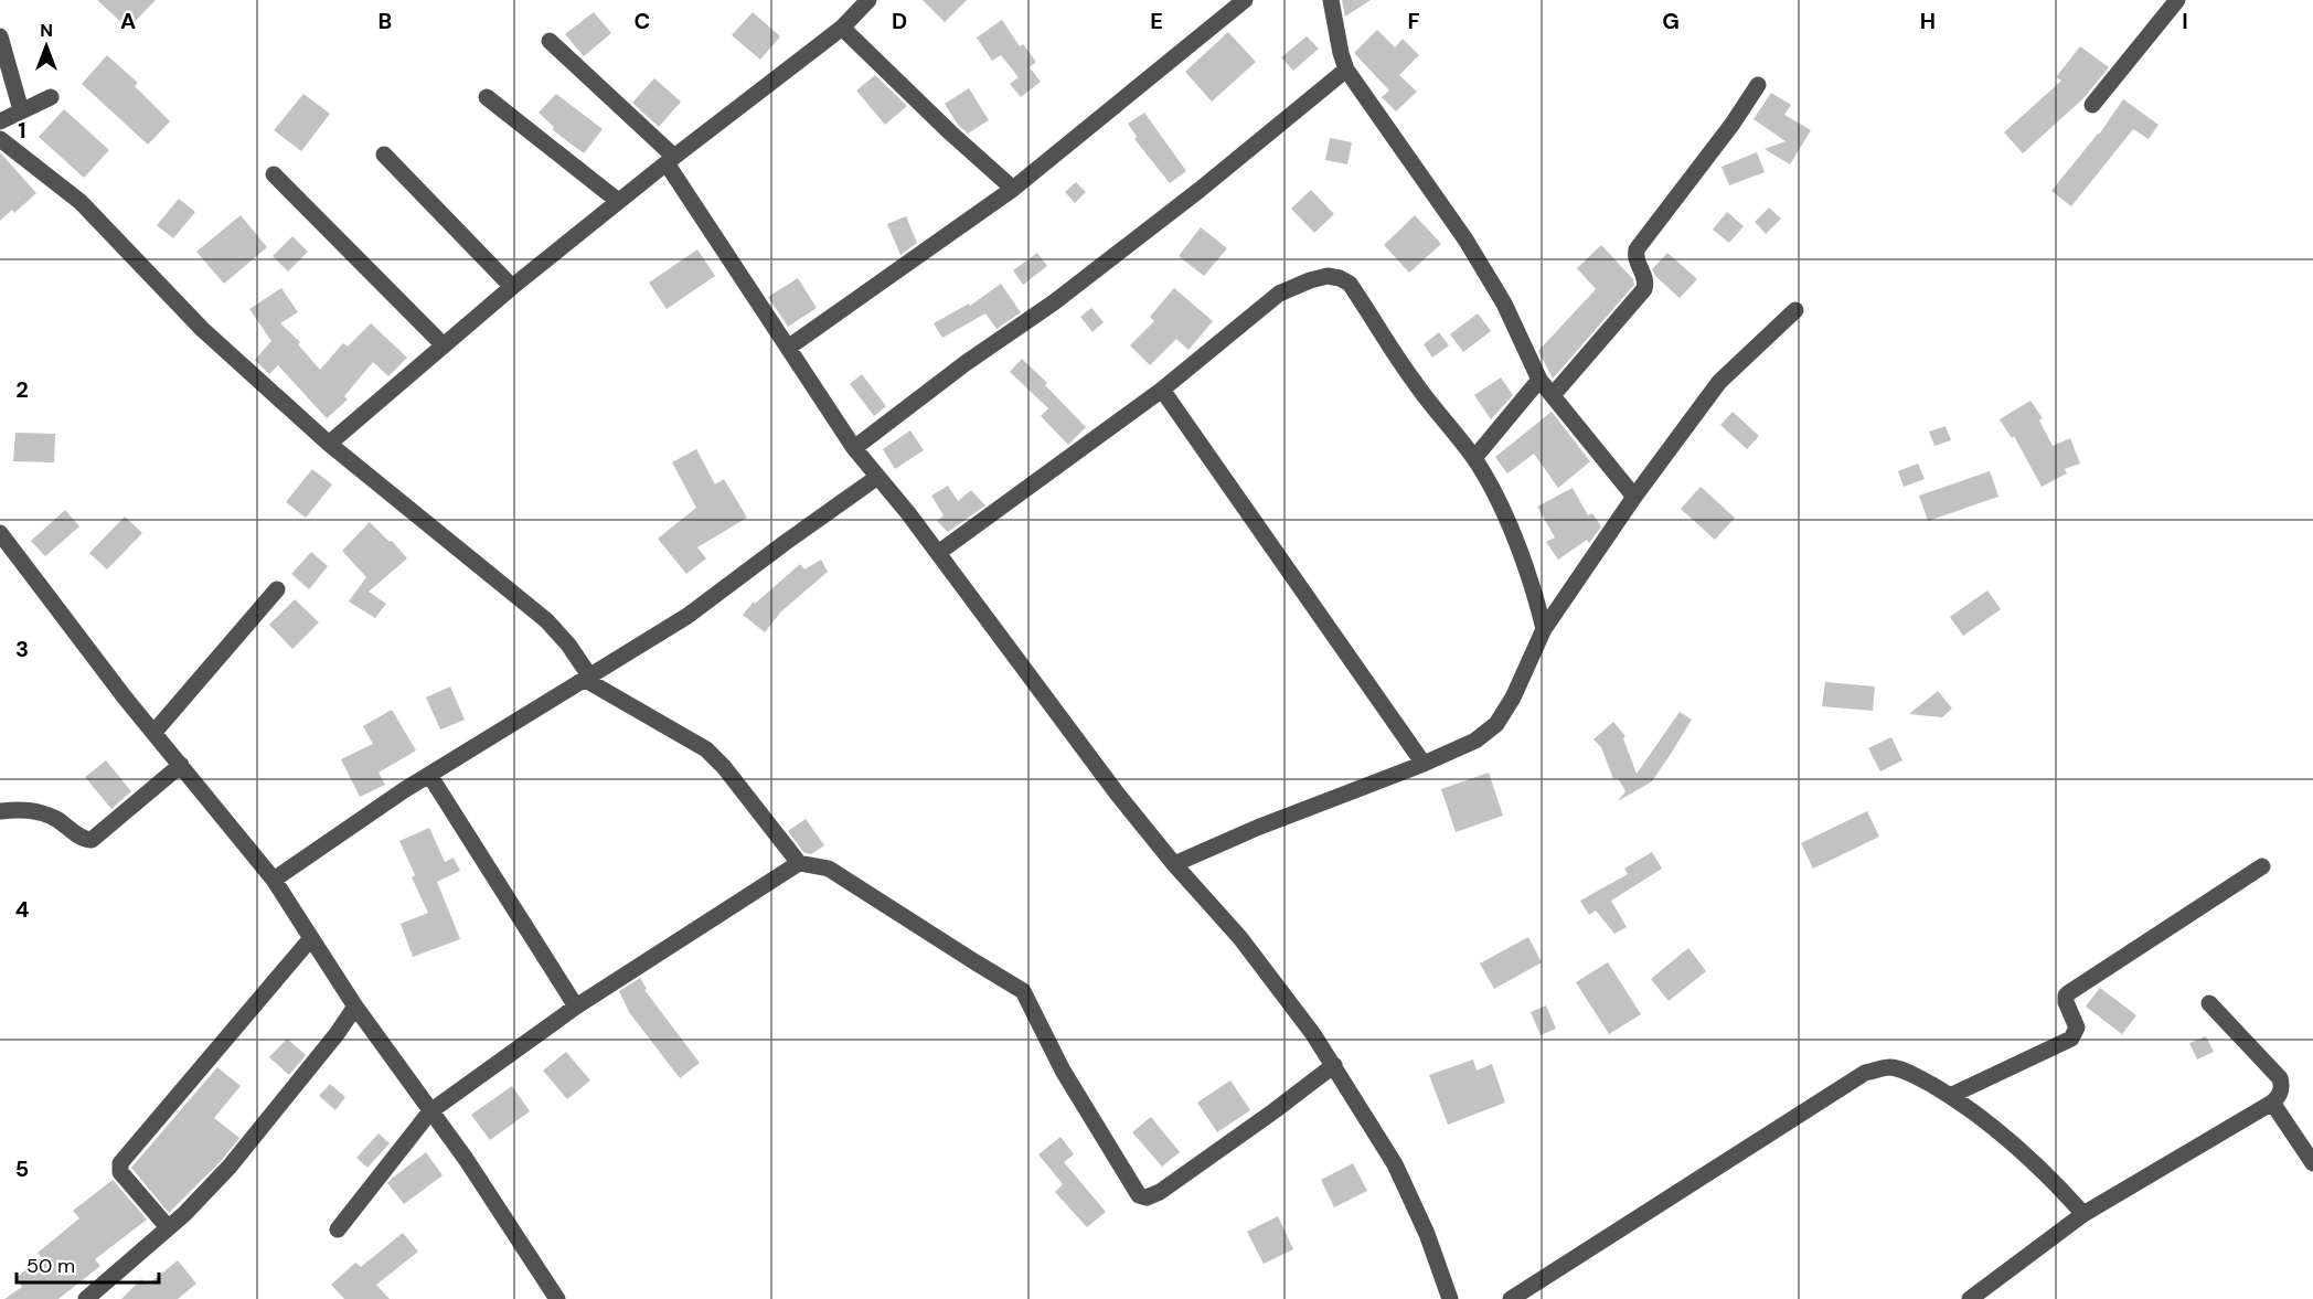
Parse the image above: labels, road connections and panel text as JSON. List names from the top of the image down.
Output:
{
  "scale_bar": "50 m",
  "north": "top",
  "grid": {
    "columns": [
      "A",
      "B",
      "C",
      "D",
      "E",
      "F",
      "G",
      "H",
      "I"
    ],
    "rows": [
      "1",
      "2",
      "3",
      "4",
      "5"
    ]
  }
}
